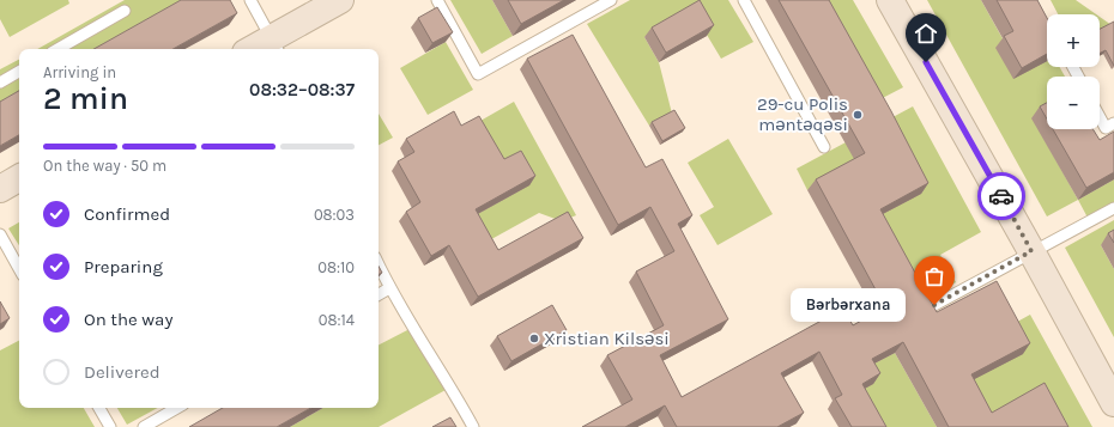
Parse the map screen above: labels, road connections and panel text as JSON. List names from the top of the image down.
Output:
{
  "places": ["29-cu Polis məntəqəsi", "Bərbərxana", "Xristian Kilsəsi"],
  "page": {
    "map_buttons": ["+", "−"],
    "heading": ["2 min", "Arriving in", "08:32–08:37"],
    "bar": "On the way · 50 m",
    "list": [
      ["Confirmed", "08:03"],
      ["Preparing", "08:10"],
      ["On the way", "08:14"],
      "Delivered"
    ],
    "bubble": "Bərbərxana"
  }
}
